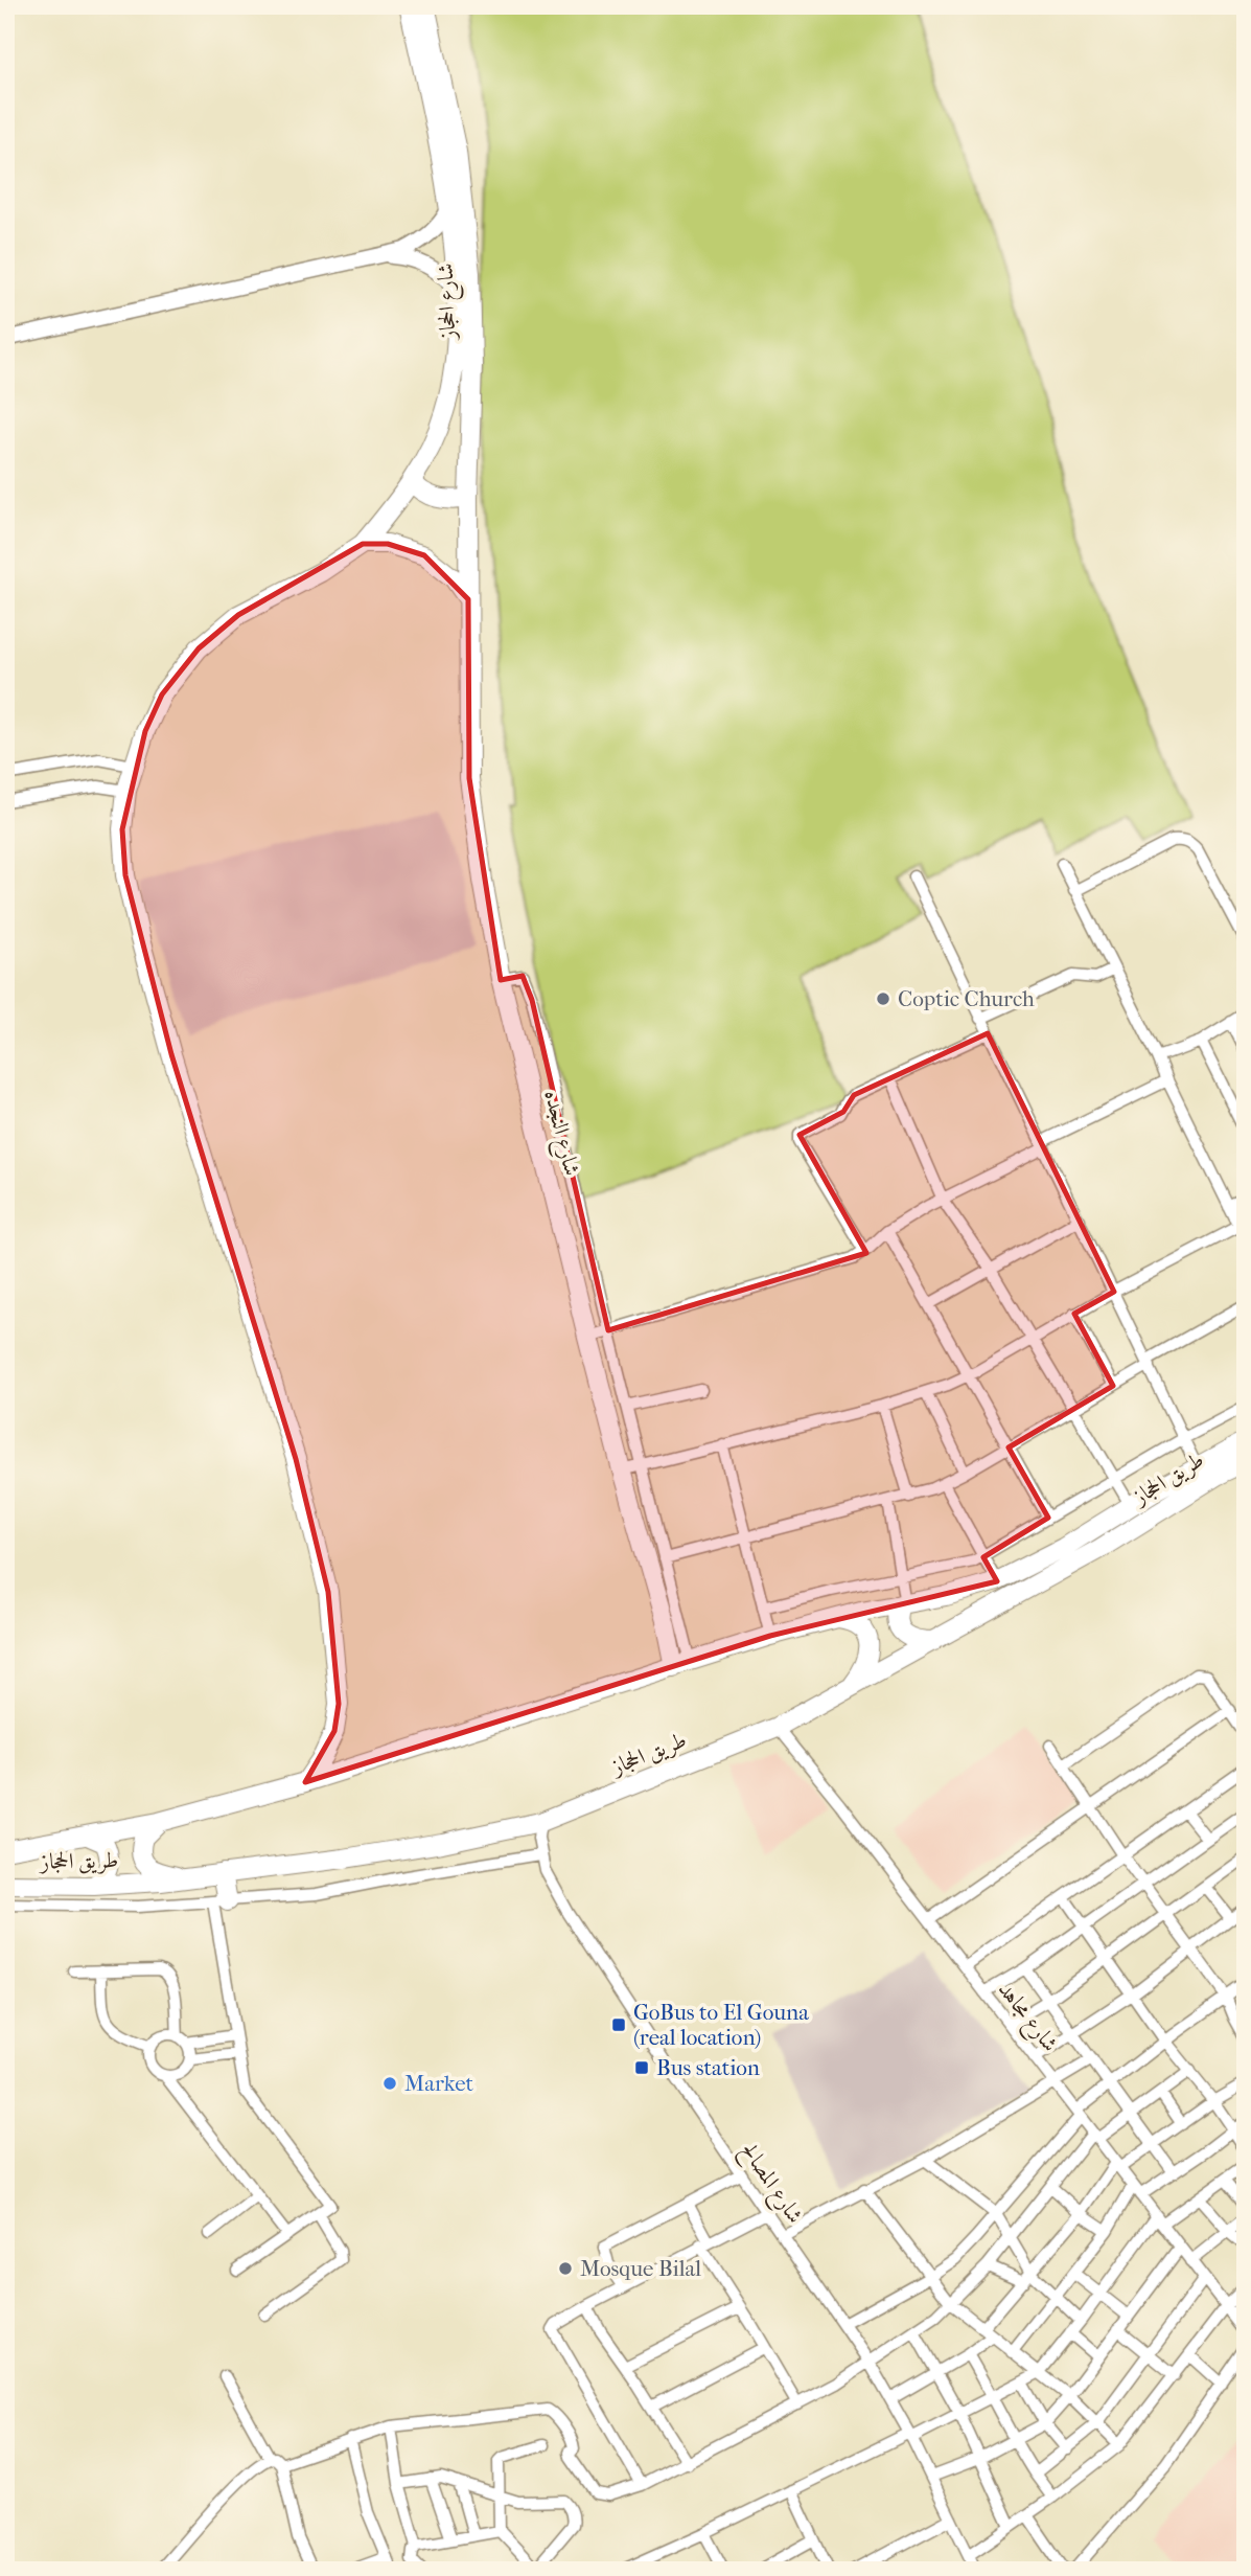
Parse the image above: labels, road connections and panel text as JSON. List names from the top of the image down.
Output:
{
  "streets": {
    "main road": ["شارع الحجاز", "شارع النجده", "طريق الحجاز"],
    "street": ["شارع مجاهد", "شارع المصالح"]
  },
  "crossings": [
    ["شارع الحجاز", "شارع النجده"],
    ["شارع الحجاز", "طريق الحجاز"],
    ["شارع النجده", "طريق الحجاز"],
    ["طريق الحجاز", "شارع مجاهد"],
    ["طريق الحجاز", "شارع المصالح"]
  ],
  "places": {
    "other": ["Coptic Church", "Market", "Mosque Bilal"],
    "transit": ["GoBus to El Gouna (real location)", "Bus station"]
  }
}
